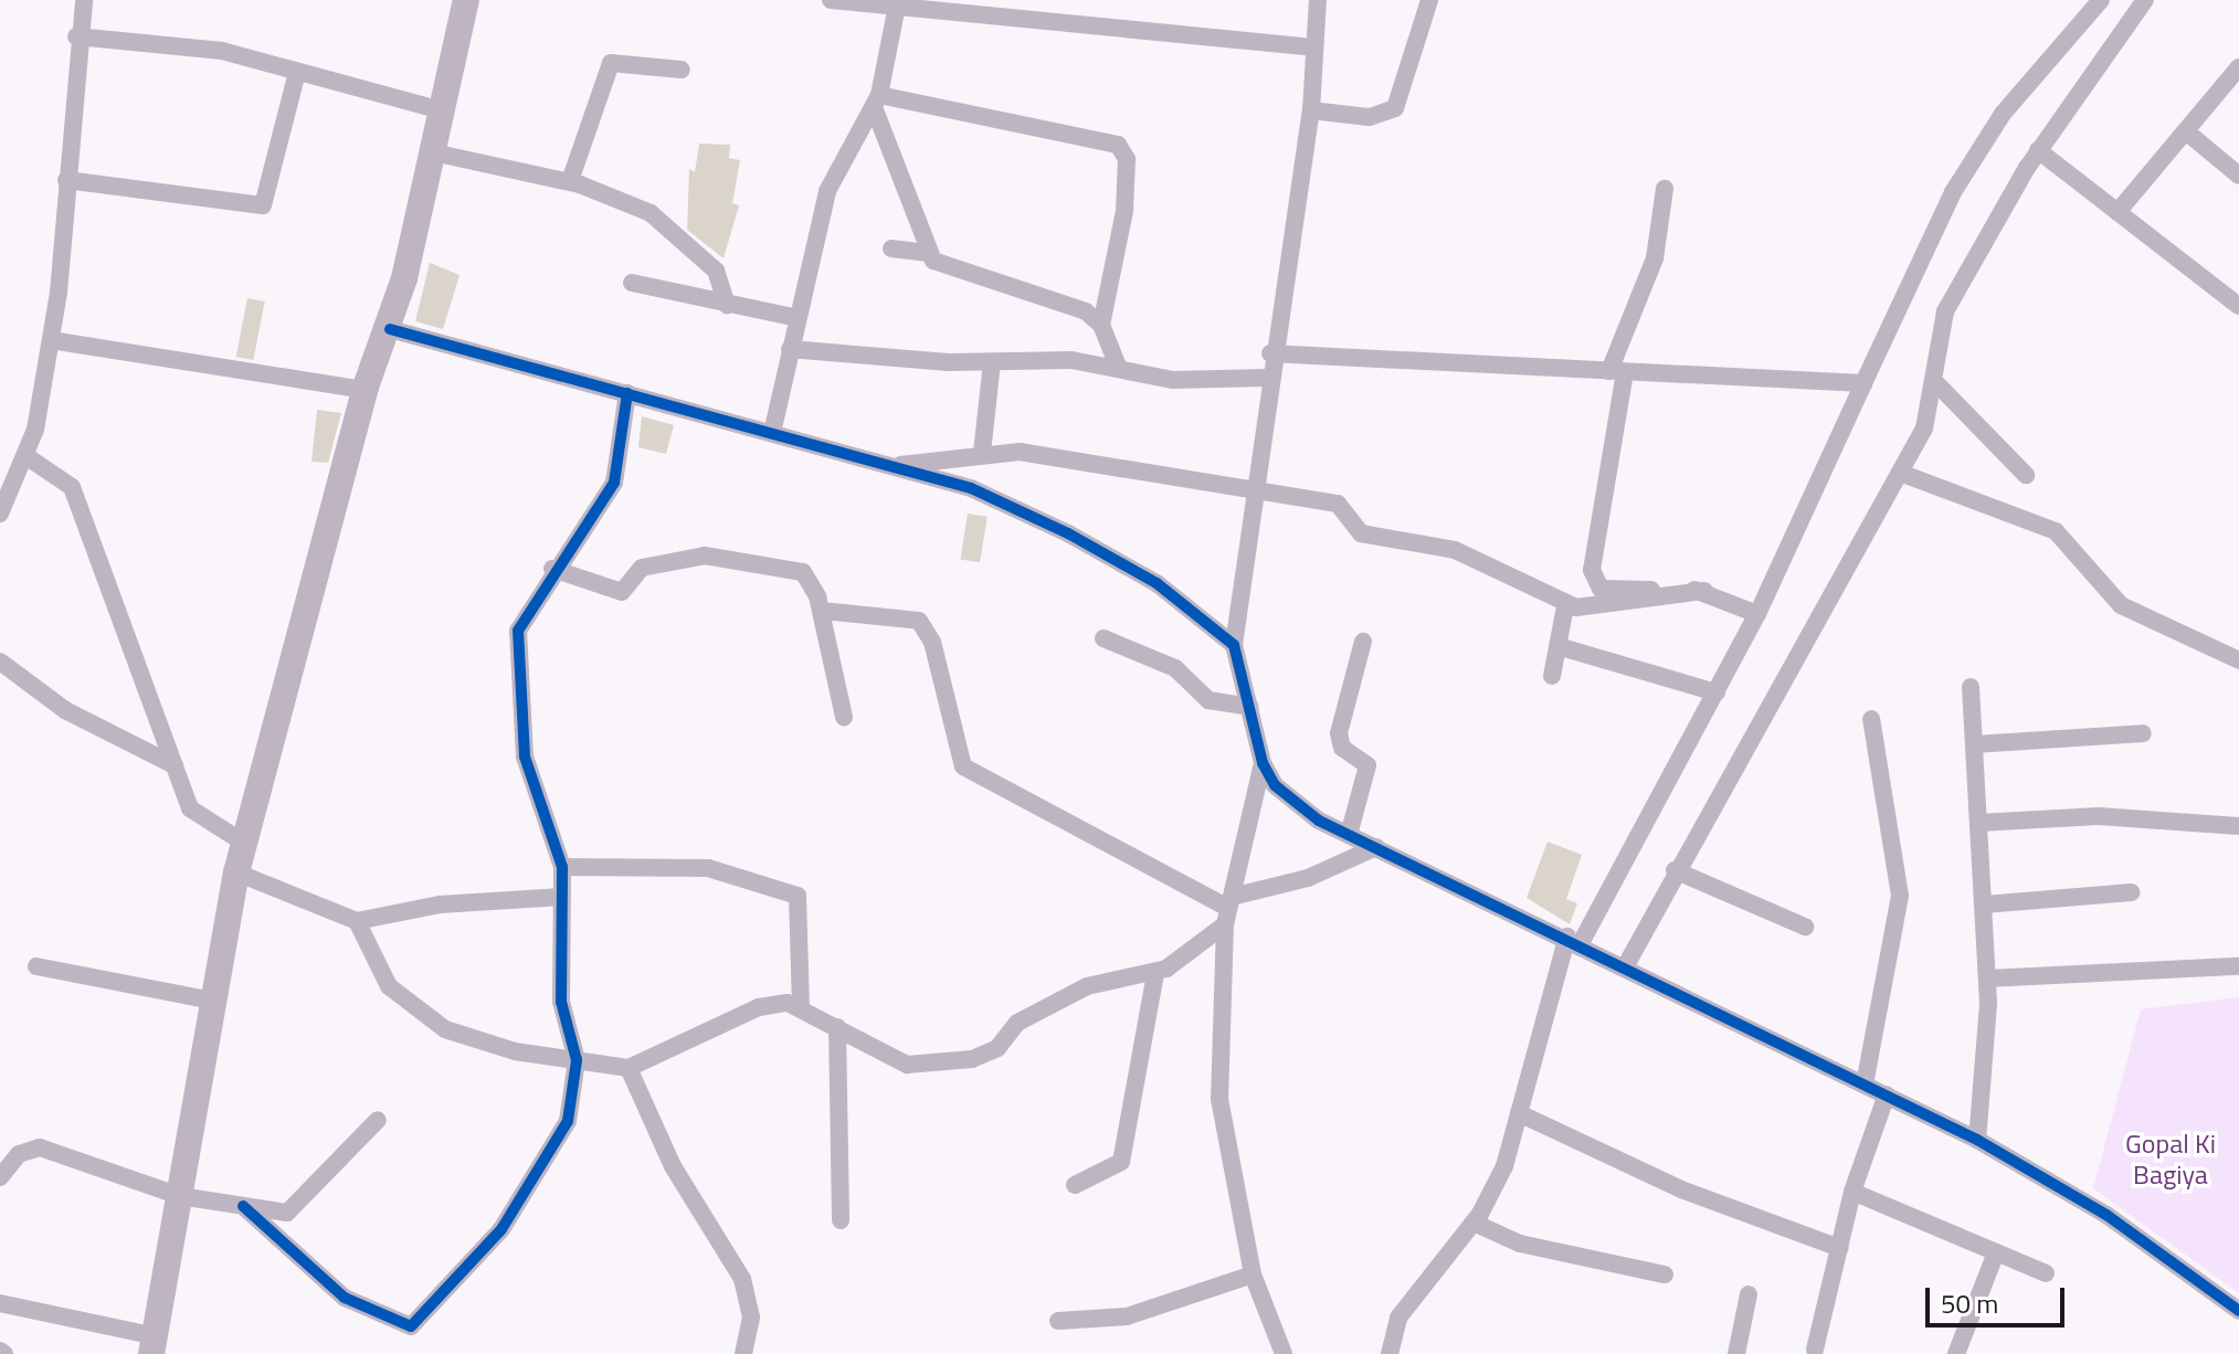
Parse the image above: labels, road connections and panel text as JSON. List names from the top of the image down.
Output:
{
  "parks": ["Gopal Ki Bagiya"],
  "scale_bar": "50 m"
}
